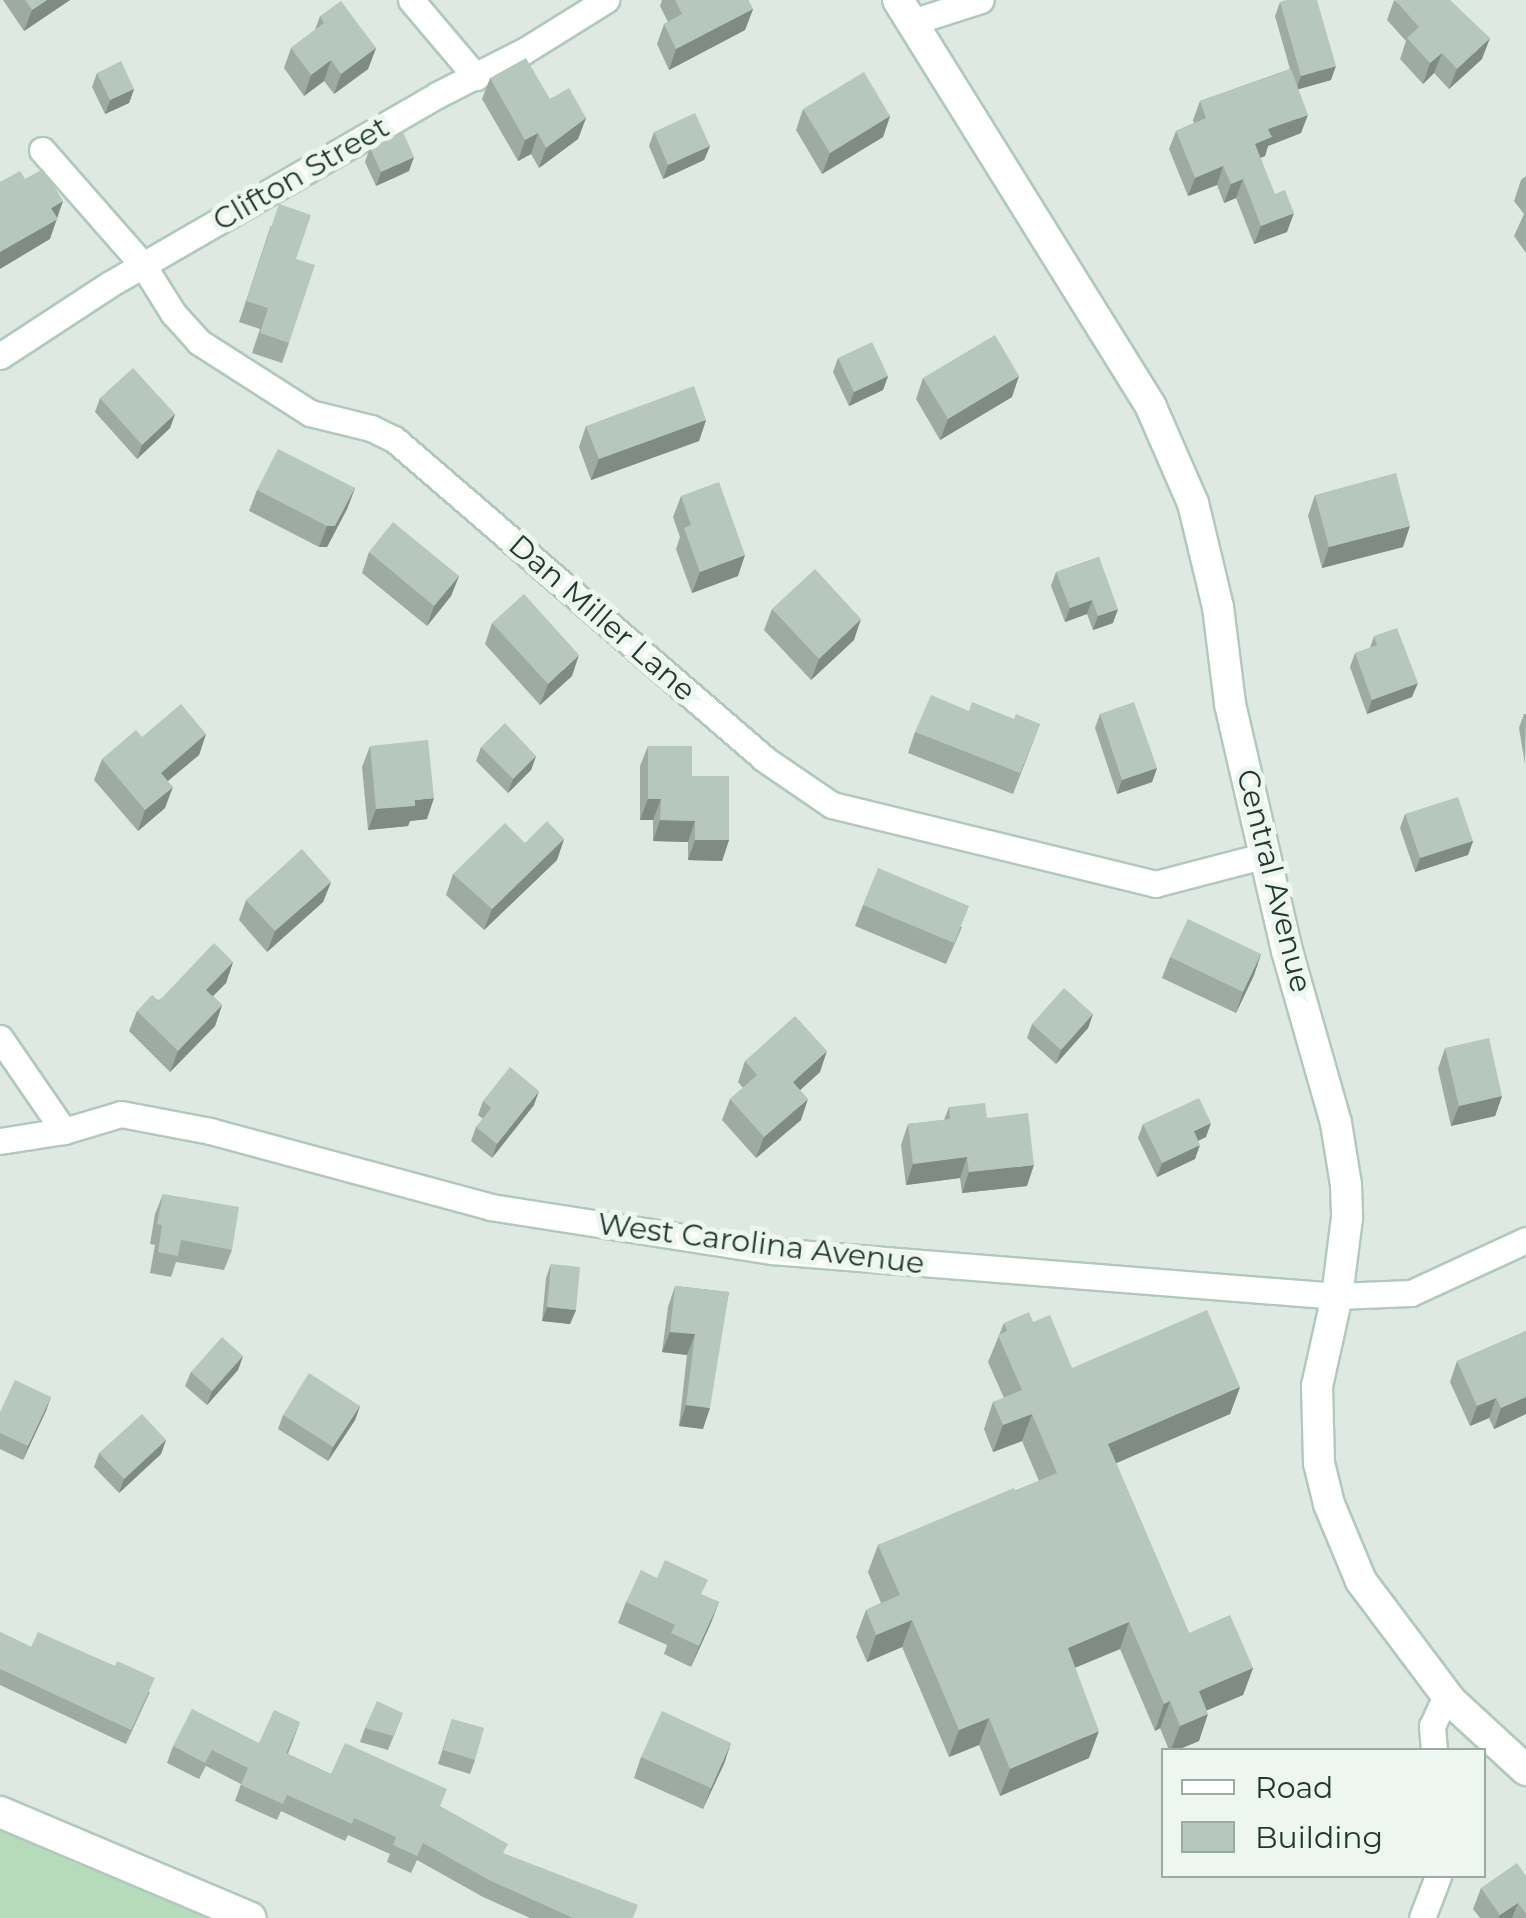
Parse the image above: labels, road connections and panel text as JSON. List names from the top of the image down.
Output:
{
  "streets": {
    "street": [
      "Clifton Street",
      "Dan Miller Lane",
      "Central Avenue",
      "West Carolina Avenue"
    ]
  },
  "crossings": [
    ["Clifton Street", "Dan Miller Lane"],
    ["Dan Miller Lane", "Central Avenue"],
    ["Central Avenue", "West Carolina Avenue"]
  ],
  "legend": ["Road", "Building"]
}
